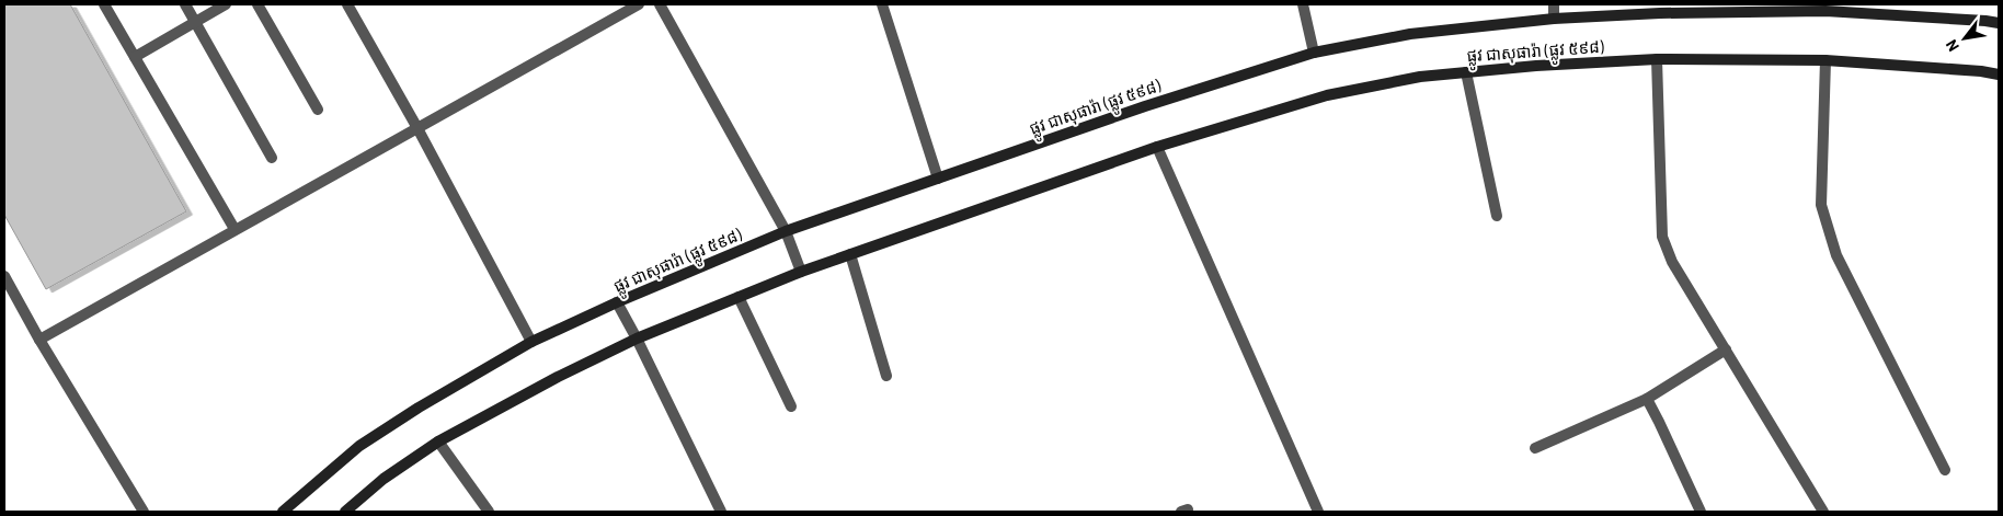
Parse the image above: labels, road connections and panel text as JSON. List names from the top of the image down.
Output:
{
  "streets": {
    "main road": ["ផ្លូវ ជាសុផារ៉ា (ផ្លូវ ៥៩៨)"]
  },
  "north": "bottom left"
}
